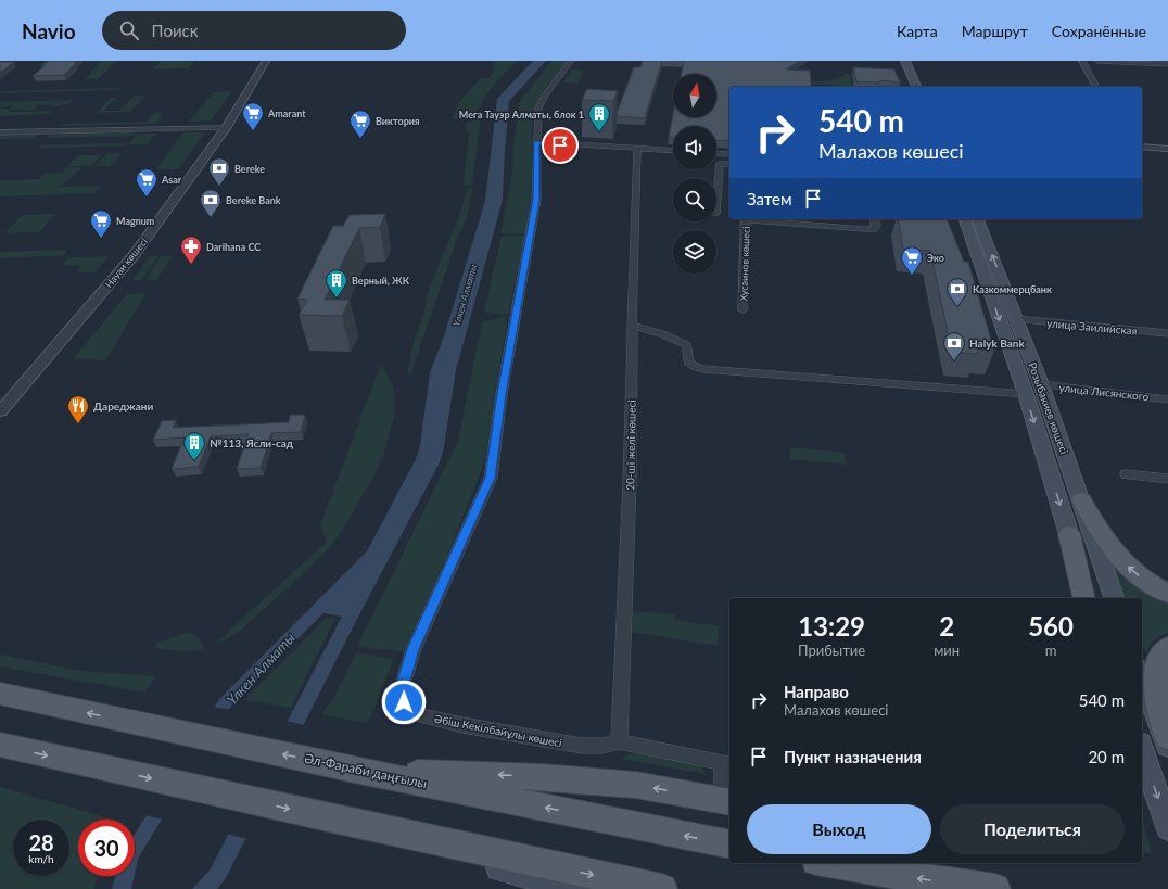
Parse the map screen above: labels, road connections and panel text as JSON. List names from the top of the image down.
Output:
{
  "streets": {
    "main road": ["Розыбакиев көшесі", "Әл-Фараби даңғылы"],
    "street": [
      "Науаи көшесі",
      "Хусаинов көшесі",
      "улица Заилийская",
      "улица Лисянского",
      "20-ші желі көшесі",
      "Әбіш Кекілбайұлы көшесі"
    ]
  },
  "crossings": [
    ["улица Заилийская", "Розыбакиев көшесі"],
    ["улица Лисянского", "Розыбакиев көшесі"],
    ["20-ші желі көшесі", "Әбіш Кекілбайұлы көшесі"]
  ],
  "water": ["Үлкен Алматы"],
  "places": {
    "supermarket": [
      "Amarant",
      "Виктория",
      "Asar",
      "Magnum",
      "Эко"
    ],
    "building": ["Мега Тауэр Алматы, блок 1", "Верный, ЖК", "№113, Ясли-сад"],
    "bank": [
      "Bereke",
      "Bereke Bank",
      "Казкоммерцбанк",
      "Halyk Bank"
    ],
    "pharmacy": ["Darihana CC"],
    "restaurant": ["Дареджани"]
  },
  "north": "top",
  "page": {
    "header": "Navio",
    "search": "Поиск",
    "nav": ["Карта", "Маршрут", "Сохранённые"],
    "turn": ["540 m", "Малахов көшесі"],
    "then": "Затем",
    "eta": [
      "13:29",
      "Прибытие",
      "2",
      "мин",
      "560",
      "m"
    ],
    "list": [
      {
        "name": "Направо",
        "note": "Малахов көшесі",
        "value": "540 m"
      },
      {
        "name": "Пункт назначения",
        "value": "20 m"
      }
    ],
    "buttons": ["Выход", "Поделиться"],
    "speed": "28 km/h",
    "limit": "30"
  }
}
